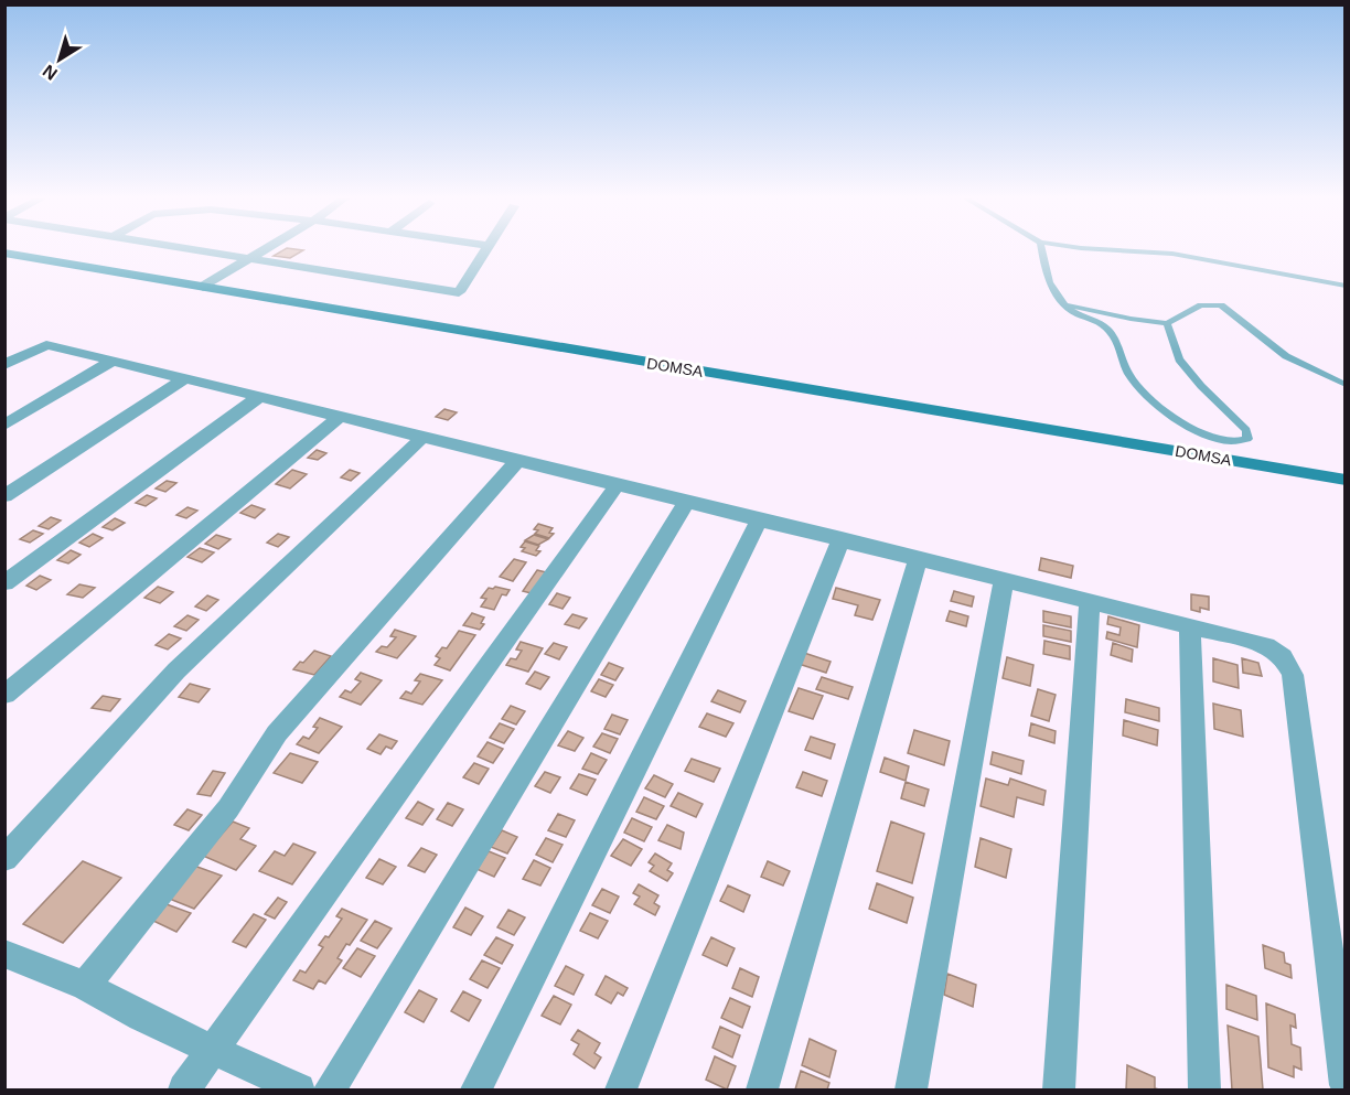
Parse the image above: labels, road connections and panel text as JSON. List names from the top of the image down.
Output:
{
  "streets": {
    "main road": ["DOMSA"]
  },
  "north": "bottom left"
}
